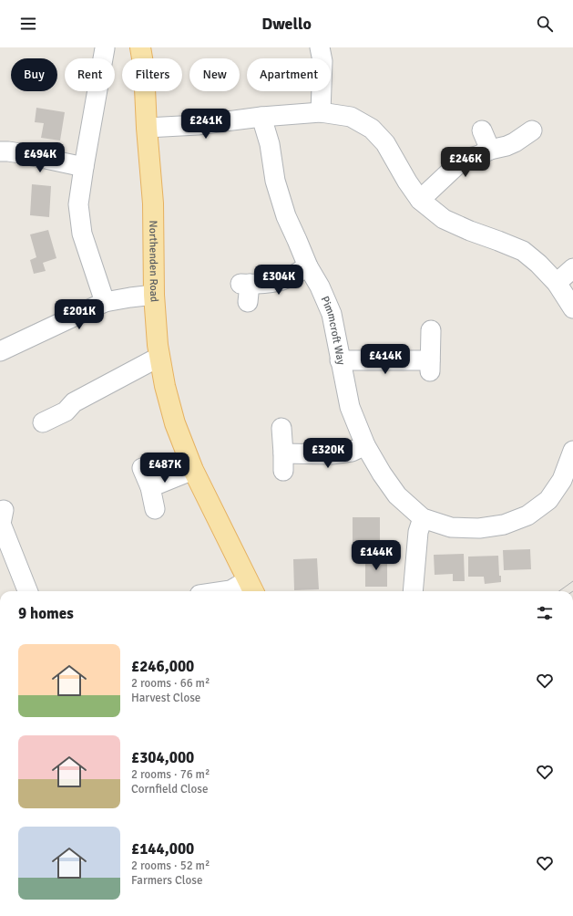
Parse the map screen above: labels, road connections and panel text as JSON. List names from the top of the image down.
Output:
{
  "streets": {
    "main road": ["Northenden Road"],
    "street": ["Pimmcroft Way"]
  },
  "page": {
    "header": "Dwello",
    "chip": [
      "Buy",
      "Rent",
      "Filters",
      "New",
      "Apartment"
    ],
    "price": [
      "£241K",
      "£494K",
      "£246K",
      "£304K",
      "£201K",
      "£414K",
      "£320K",
      "£487K",
      "£144K"
    ],
    "heading": "9 homes",
    "list": [
      {
        "name": "£246,000",
        "note": "2 rooms · 66 m² · Harvest Close"
      },
      {
        "name": "£304,000",
        "note": "2 rooms · 76 m² · Cornfield Close"
      },
      {
        "name": "£144,000",
        "note": "2 rooms · 52 m² · Farmers Close"
      }
    ]
  }
}
